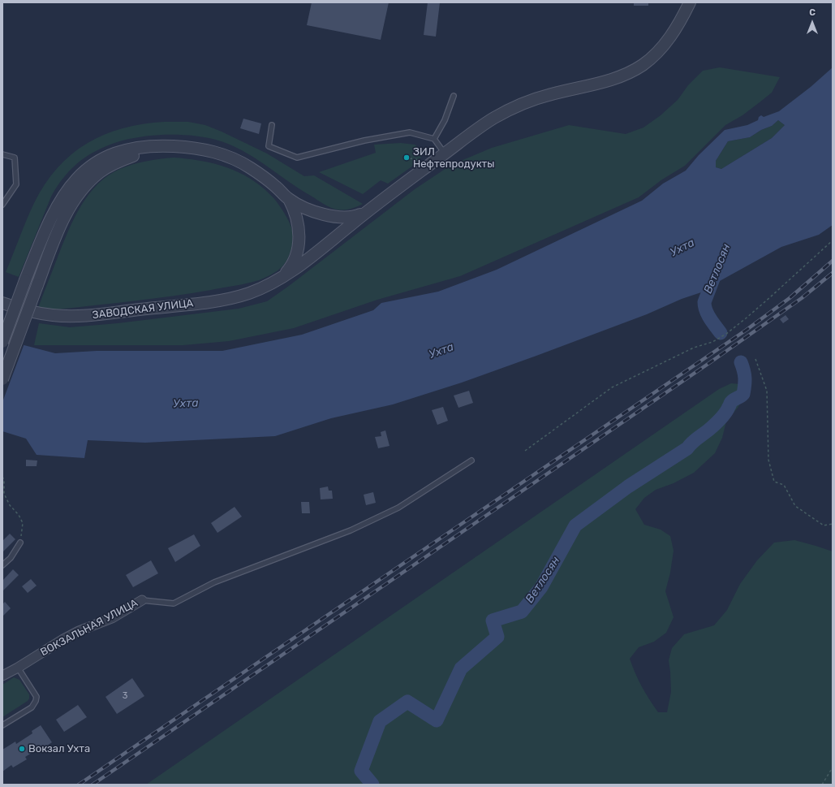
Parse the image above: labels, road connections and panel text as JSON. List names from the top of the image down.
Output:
{
  "streets": {
    "street": ["ЗАВОДСКАЯ УЛИЦА", "ВОКЗАЛЬНАЯ УЛИЦА"]
  },
  "water": ["Ухта", "Ветлосян"],
  "places": ["ЗИЛ Нефтепродукты", "Вокзал Ухта"],
  "house_numbers": ["3"],
  "north": "top"
}
